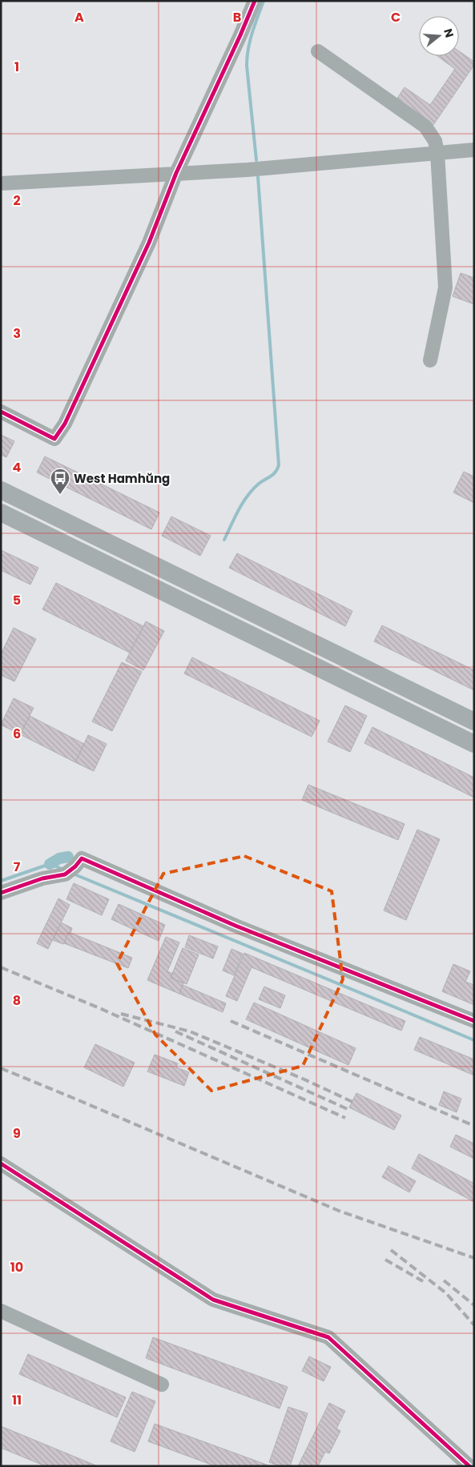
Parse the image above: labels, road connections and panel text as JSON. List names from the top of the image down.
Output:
{
  "places": {
    "bus stop": ["West Hamhŭng"]
  },
  "north": "right",
  "grid": {
    "columns": ["A", "B", "C"],
    "rows": [
      "1",
      "2",
      "3",
      "4",
      "5",
      "6",
      "7",
      "8",
      "9",
      "10",
      "11"
    ]
  }
}
